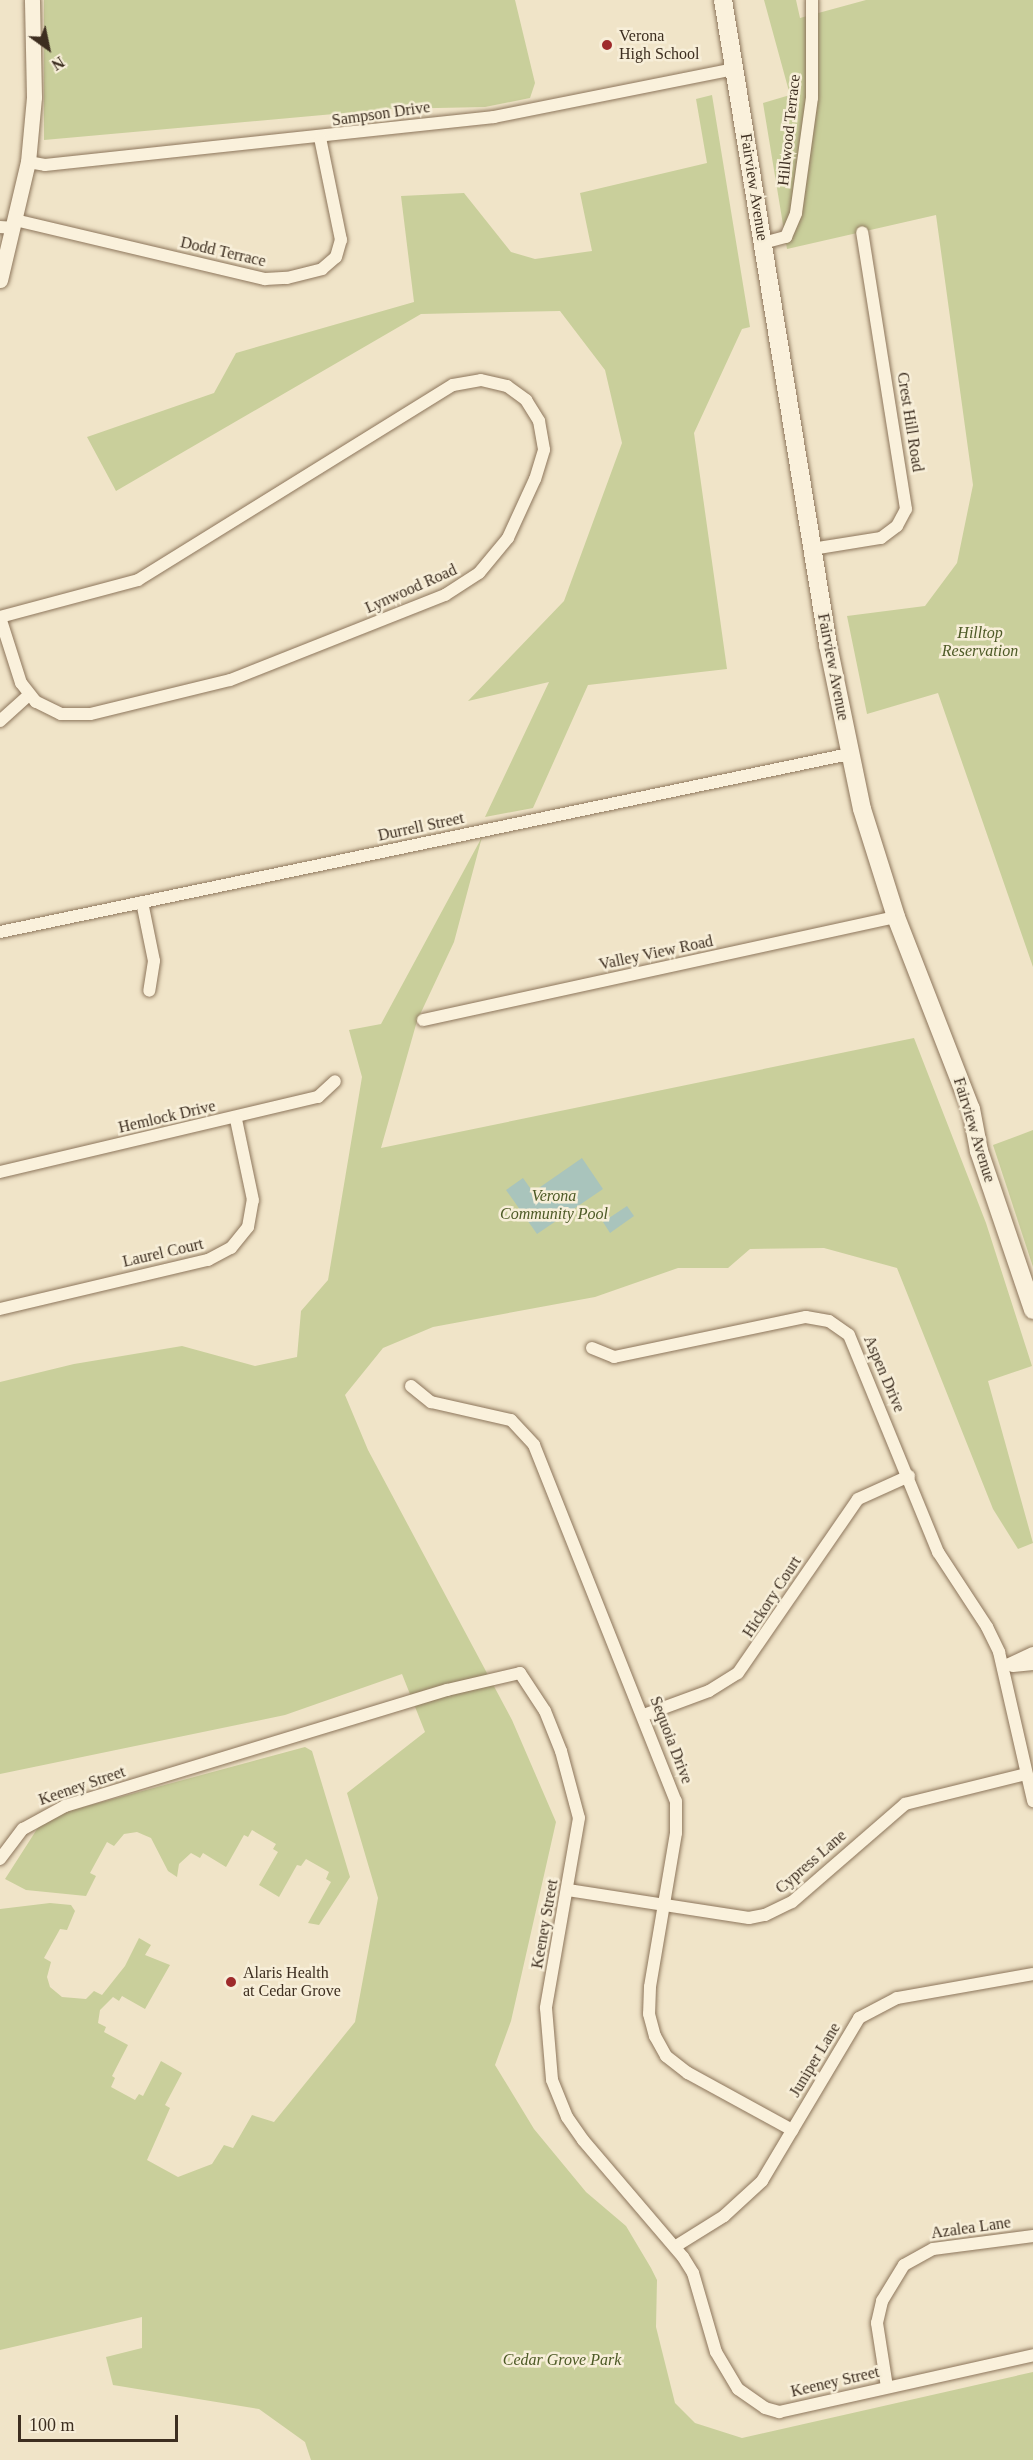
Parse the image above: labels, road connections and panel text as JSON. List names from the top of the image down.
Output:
{
  "streets": {
    "main road": ["Fairview Avenue"],
    "street": [
      "Sampson Drive",
      "Hillwood Terrace",
      "Dodd Terrace",
      "Crest Hill Road",
      "Lynwood Road",
      "Durrell Street",
      "Valley View Road",
      "Hemlock Drive",
      "Laurel Court",
      "Aspen Drive",
      "Hickory Court",
      "Sequoia Drive",
      "Keeney Street",
      "Cypress Lane",
      "Juniper Lane",
      "Azalea Lane"
    ]
  },
  "crossings": [
    ["Sampson Drive", "Fairview Avenue"],
    ["Sampson Drive", "Dodd Terrace"],
    ["Hillwood Terrace", "Fairview Avenue"],
    ["Fairview Avenue", "Crest Hill Road"],
    ["Fairview Avenue", "Durrell Street"],
    ["Fairview Avenue", "Valley View Road"],
    ["Hemlock Drive", "Laurel Court"],
    ["Aspen Drive", "Hickory Court"],
    ["Aspen Drive", "Cypress Lane"],
    ["Hickory Court", "Sequoia Drive"],
    ["Sequoia Drive", "Cypress Lane"],
    ["Sequoia Drive", "Juniper Lane"],
    ["Keeney Street", "Cypress Lane"],
    ["Keeney Street", "Juniper Lane"],
    ["Keeney Street", "Azalea Lane"]
  ],
  "parks": ["Hilltop Reservation", "Verona Community Pool", "Cedar Grove Park"],
  "places": ["Verona High School", "Alaris Health at Cedar Grove"],
  "scale_bar": "100 m",
  "north": "bottom right"
}
